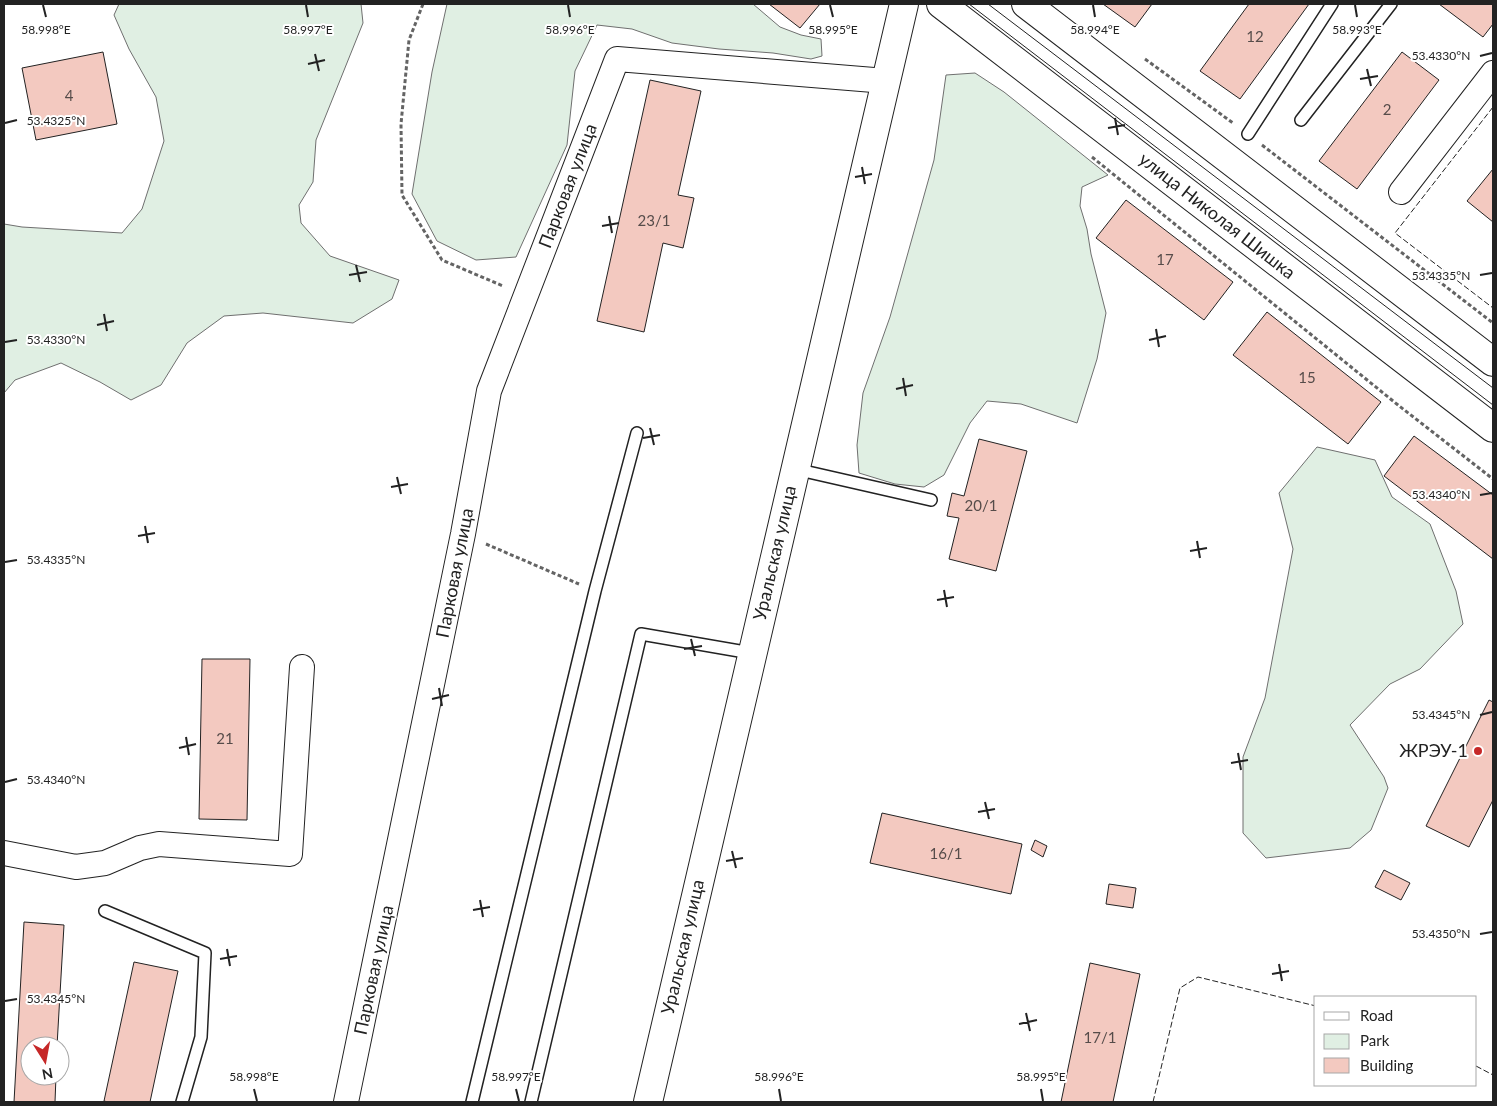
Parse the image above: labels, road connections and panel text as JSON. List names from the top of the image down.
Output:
{
  "streets": {
    "main road": ["улица Николая Шишка", "Уральская улица"],
    "street": ["Парковая улица"]
  },
  "crossings": [
    ["Парковая улица", "Уральская улица"]
  ],
  "places": ["ЖРЭУ-1"],
  "house_numbers": [
    "12",
    "4",
    "2",
    "23/1",
    "17",
    "15",
    "20/1",
    "21",
    "16/1",
    "17/1"
  ],
  "legend": ["Road", "Park", "Building"],
  "north": "bottom",
  "coordinates": [
    "58.998°E",
    "58.997°E",
    "58.996°E",
    "58.995°E",
    "58.994°E",
    "58.993°E",
    "53.4330°N",
    "53.4325°N",
    "53.4335°N",
    "53.4340°N",
    "53.4345°N",
    "53.4350°N"
  ]
}
